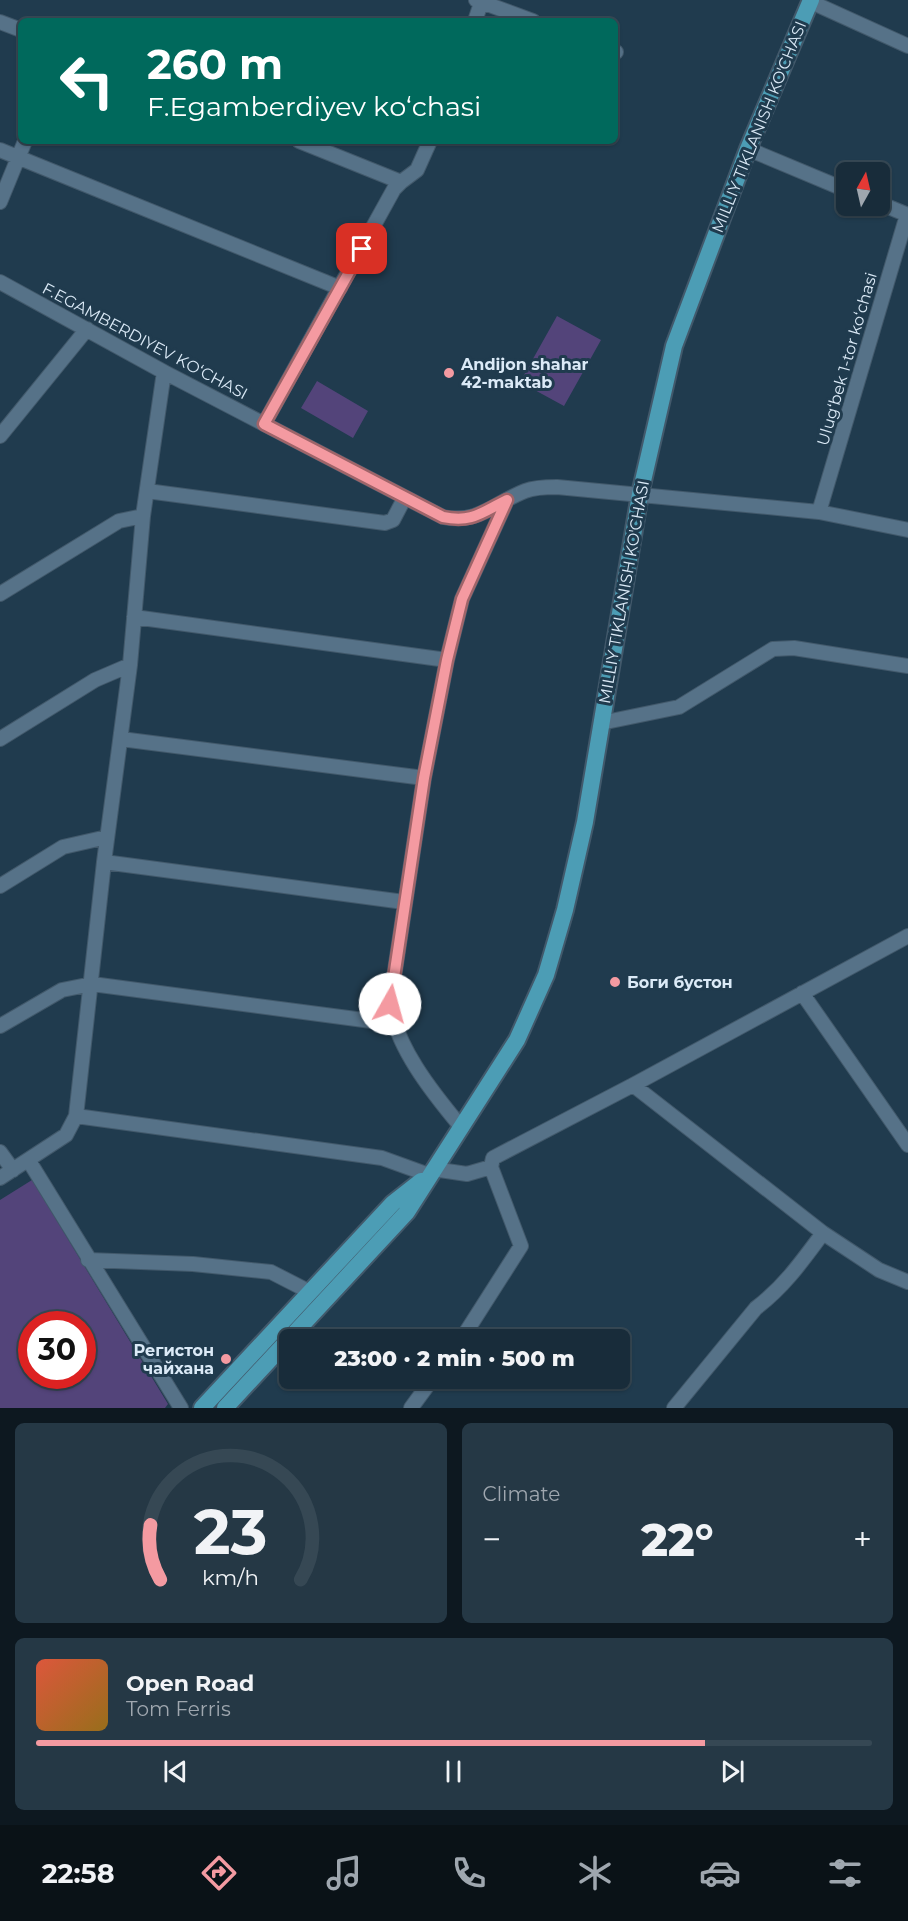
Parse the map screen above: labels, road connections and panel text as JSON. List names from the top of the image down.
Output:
{
  "streets": {
    "main road": ["MILLIY TIKLANISH KO'CHASI"],
    "street": ["F.EGAMBERDIYEV KО‘CHASI", "Ulug‘bek 1-tor koʻchasi"]
  },
  "crossings": [
    ["MILLIY TIKLANISH KO'CHASI", "F.EGAMBERDIYEV KО‘CHASI"],
    ["F.EGAMBERDIYEV KО‘CHASI", "Ulug‘bek 1-tor koʻchasi"]
  ],
  "places": ["Andijon shahar 42-maktab", "Боги бустон", "Регистон чайхана"],
  "north": "top",
  "page": {
    "turn": ["260 m", "F.Egamberdiyev kо‘chasi"],
    "limit": "30",
    "trip": "23:00 · 2 min · 500 m",
    "tile": "Climate",
    "heat": ["−", "22°", "+"],
    "song": ["Open Road", "Tom Ferris"],
    "tabs": "22:58",
    "gauge": ["23", "km/h"]
  }
}
